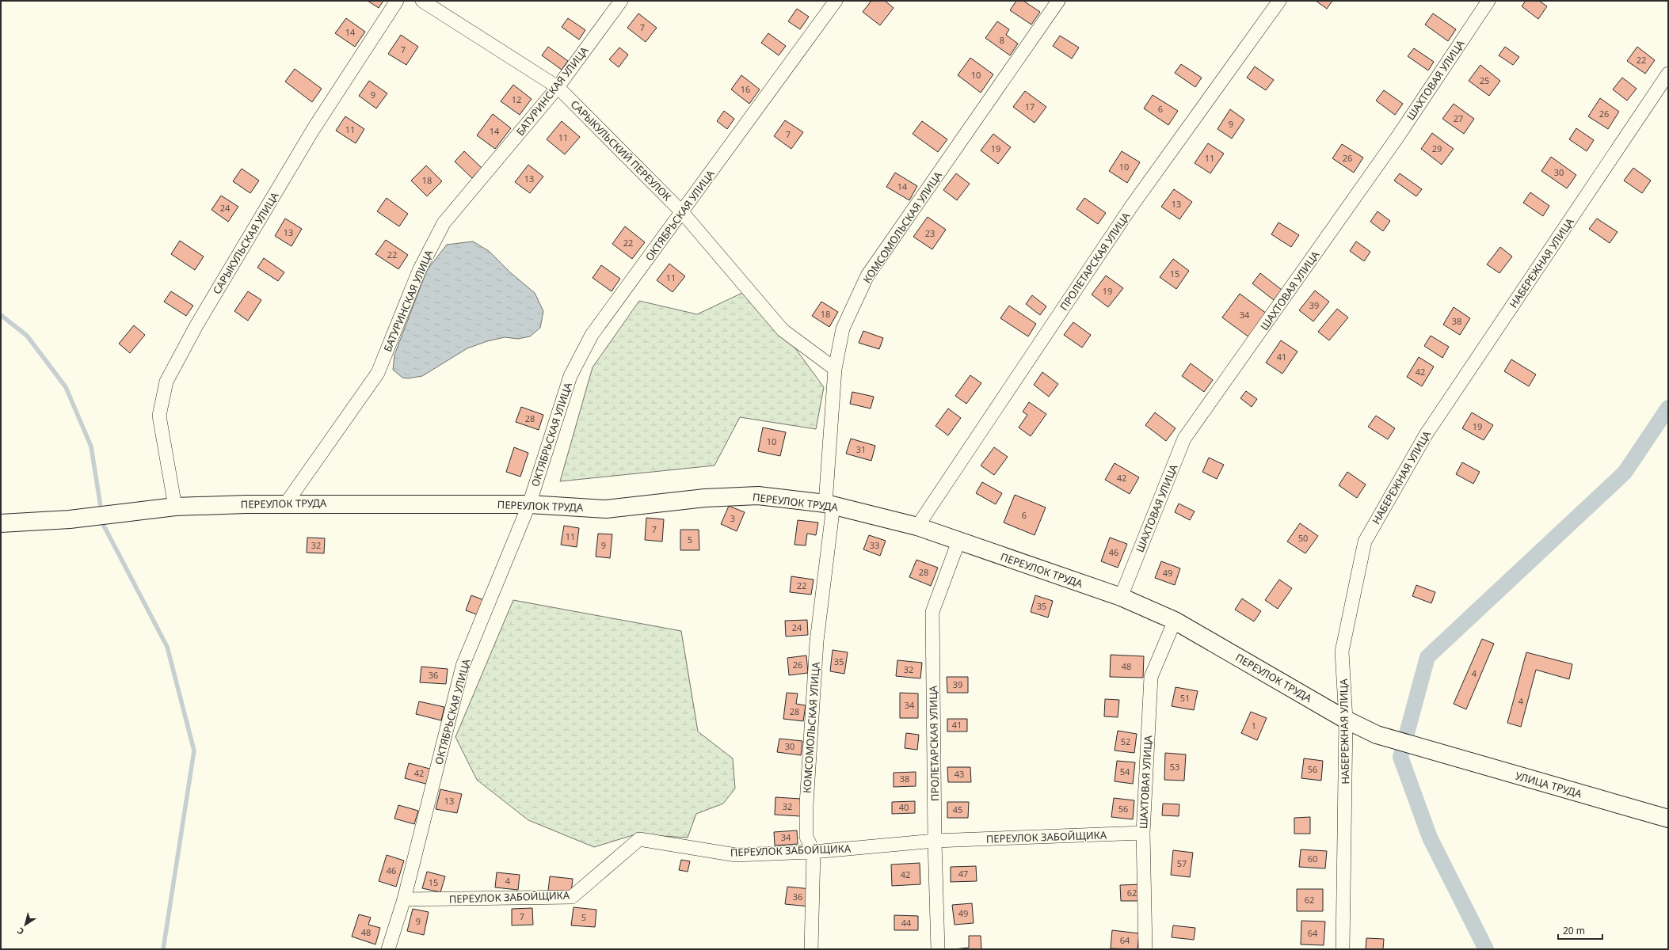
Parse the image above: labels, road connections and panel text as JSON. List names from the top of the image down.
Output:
{
  "streets": {
    "street": [
      "ШАХТОВАЯ УЛИЦА",
      "БАТУРИНСКАЯ УЛИЦА",
      "САРЫКУЛЬСКИЙ ПЕРЕУЛОК",
      "ОКТЯБРЬСКАЯ УЛИЦА",
      "КОМСОМОЛЬСКАЯ УЛИЦА",
      "САРЫКУЛЬСКАЯ УЛИЦА",
      "ПРОЛЕТАРСКАЯ УЛИЦА",
      "НАБЕРЕЖНАЯ УЛИЦА",
      "ПЕРЕУЛОК ТРУДА",
      "УЛИЦА ТРУДА",
      "ПЕРЕУЛОК ЗАБОЙЩИКА"
    ]
  },
  "crossings": [
    ["ШАХТОВАЯ УЛИЦА", "ПЕРЕУЛОК ТРУДА"],
    ["ШАХТОВАЯ УЛИЦА", "ПЕРЕУЛОК ЗАБОЙЩИКА"],
    ["БАТУРИНСКАЯ УЛИЦА", "САРЫКУЛЬСКИЙ ПЕРЕУЛОК"],
    ["БАТУРИНСКАЯ УЛИЦА", "ПЕРЕУЛОК ТРУДА"],
    ["САРЫКУЛЬСКИЙ ПЕРЕУЛОК", "ОКТЯБРЬСКАЯ УЛИЦА"],
    ["САРЫКУЛЬСКИЙ ПЕРЕУЛОК", "КОМСОМОЛЬСКАЯ УЛИЦА"],
    ["ОКТЯБРЬСКАЯ УЛИЦА", "ПЕРЕУЛОК ТРУДА"],
    ["ОКТЯБРЬСКАЯ УЛИЦА", "ПЕРЕУЛОК ЗАБОЙЩИКА"],
    ["КОМСОМОЛЬСКАЯ УЛИЦА", "ПЕРЕУЛОК ТРУДА"],
    ["КОМСОМОЛЬСКАЯ УЛИЦА", "ПЕРЕУЛОК ЗАБОЙЩИКА"],
    ["САРЫКУЛЬСКАЯ УЛИЦА", "ПЕРЕУЛОК ТРУДА"],
    ["ПРОЛЕТАРСКАЯ УЛИЦА", "ПЕРЕУЛОК ТРУДА"],
    ["ПРОЛЕТАРСКАЯ УЛИЦА", "ПЕРЕУЛОК ЗАБОЙЩИКА"],
    ["НАБЕРЕЖНАЯ УЛИЦА", "ПЕРЕУЛОК ТРУДА"],
    ["ПЕРЕУЛОК ТРУДА", "УЛИЦА ТРУДА"]
  ],
  "house_numbers": [
    "7",
    "14",
    "8",
    "7",
    "22",
    "10",
    "25",
    "16",
    "9",
    "12",
    "17",
    "6",
    "26",
    "27",
    "9",
    "11",
    "14",
    "7",
    "11",
    "19",
    "29",
    "11",
    "26",
    "10",
    "30",
    "13",
    "18",
    "14",
    "13",
    "24",
    "13",
    "23",
    "22",
    "22",
    "15",
    "11",
    "19",
    "39",
    "18",
    "34",
    "38",
    "41",
    "42",
    "28",
    "19",
    "10",
    "31",
    "42",
    "6",
    "3",
    "7",
    "11",
    "50",
    "5",
    "32",
    "9",
    "33",
    "46",
    "28",
    "49",
    "22",
    "35",
    "24",
    "35",
    "26",
    "48",
    "32",
    "4",
    "36",
    "39",
    "51",
    "4",
    "34",
    "28",
    "41",
    "1",
    "52",
    "30",
    "53",
    "56",
    "54",
    "42",
    "43",
    "38",
    "13",
    "32",
    "40",
    "56",
    "45",
    "34",
    "60",
    "57",
    "46",
    "47",
    "42",
    "4",
    "15",
    "62",
    "36",
    "62",
    "49",
    "7",
    "5",
    "9",
    "44",
    "48",
    "64",
    "64"
  ],
  "scale_bar": "20 m",
  "north": "bottom left"
}
